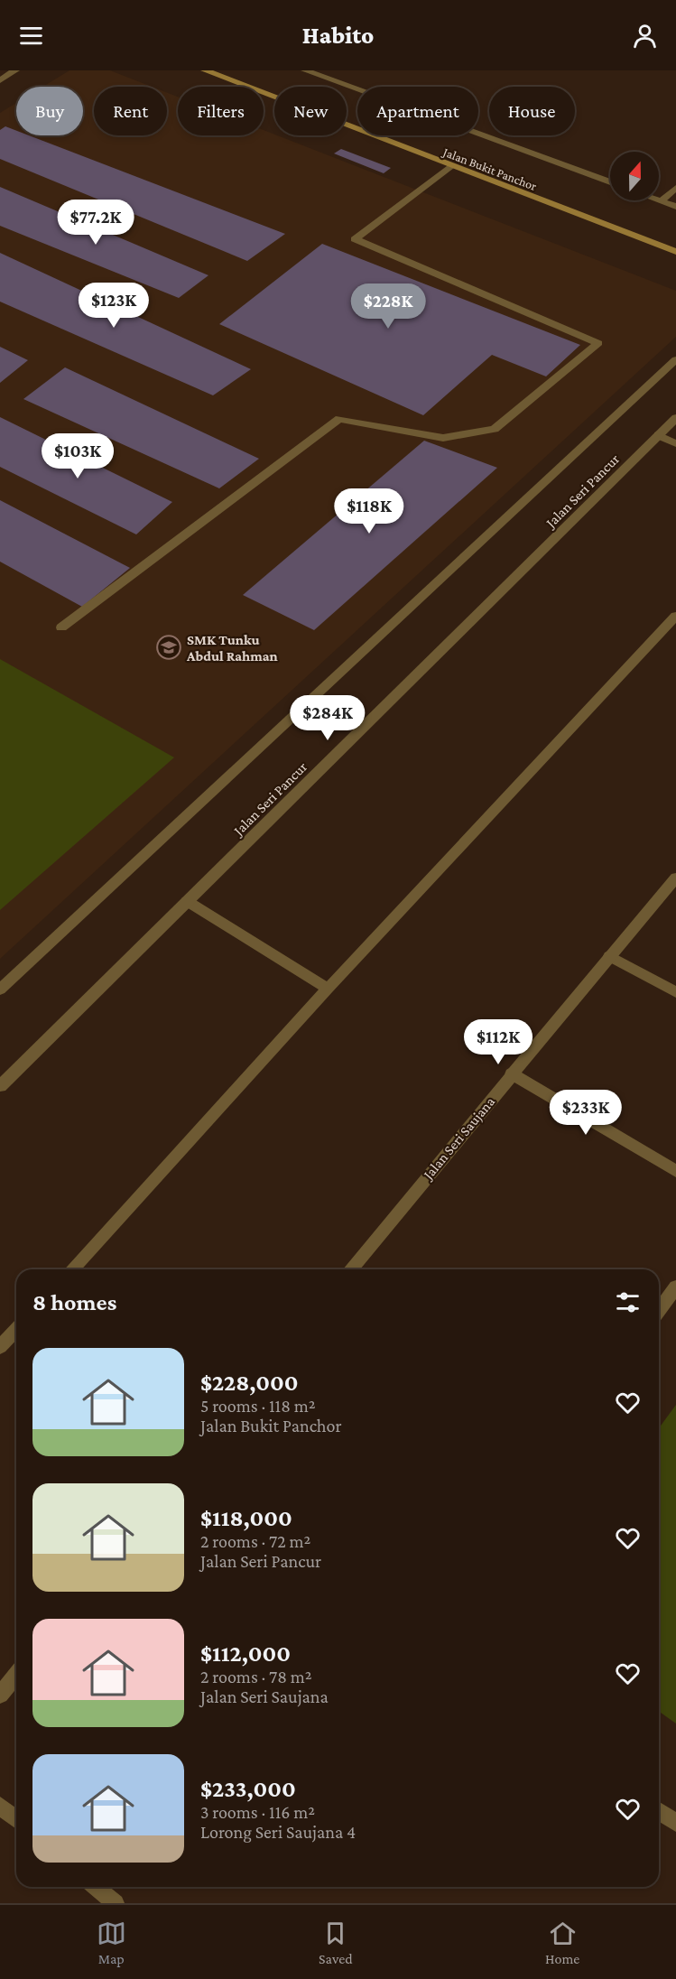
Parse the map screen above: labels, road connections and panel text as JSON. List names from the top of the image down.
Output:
{
  "streets": {
    "main road": ["Jalan Bukit Panchor"],
    "street": ["Jalan Seri Pancur", "Jalan Seri Saujana"]
  },
  "places": {
    "school or university": ["SMK Tunku Abdul Rahman"]
  },
  "north": "top",
  "page": {
    "header": "Habito",
    "chip": [
      "Buy",
      "Rent",
      "Filters",
      "New",
      "Apartment",
      "House"
    ],
    "price": [
      "$77.2K",
      "$123K",
      "$228K",
      "$103K",
      "$118K",
      "$284K",
      "$112K",
      "$233K"
    ],
    "heading": "8 homes",
    "list": [
      {
        "name": "$228,000",
        "note": "5 rooms · 118 m² · Jalan Bukit Panchor"
      },
      {
        "name": "$118,000",
        "note": "2 rooms · 72 m² · Jalan Seri Pancur"
      },
      {
        "name": "$112,000",
        "note": "2 rooms · 78 m² · Jalan Seri Saujana"
      },
      {
        "name": "$233,000",
        "note": "3 rooms · 116 m² · Lorong Seri Saujana 4"
      }
    ],
    "tabs": ["Map", "Saved", "Home"]
  }
}
